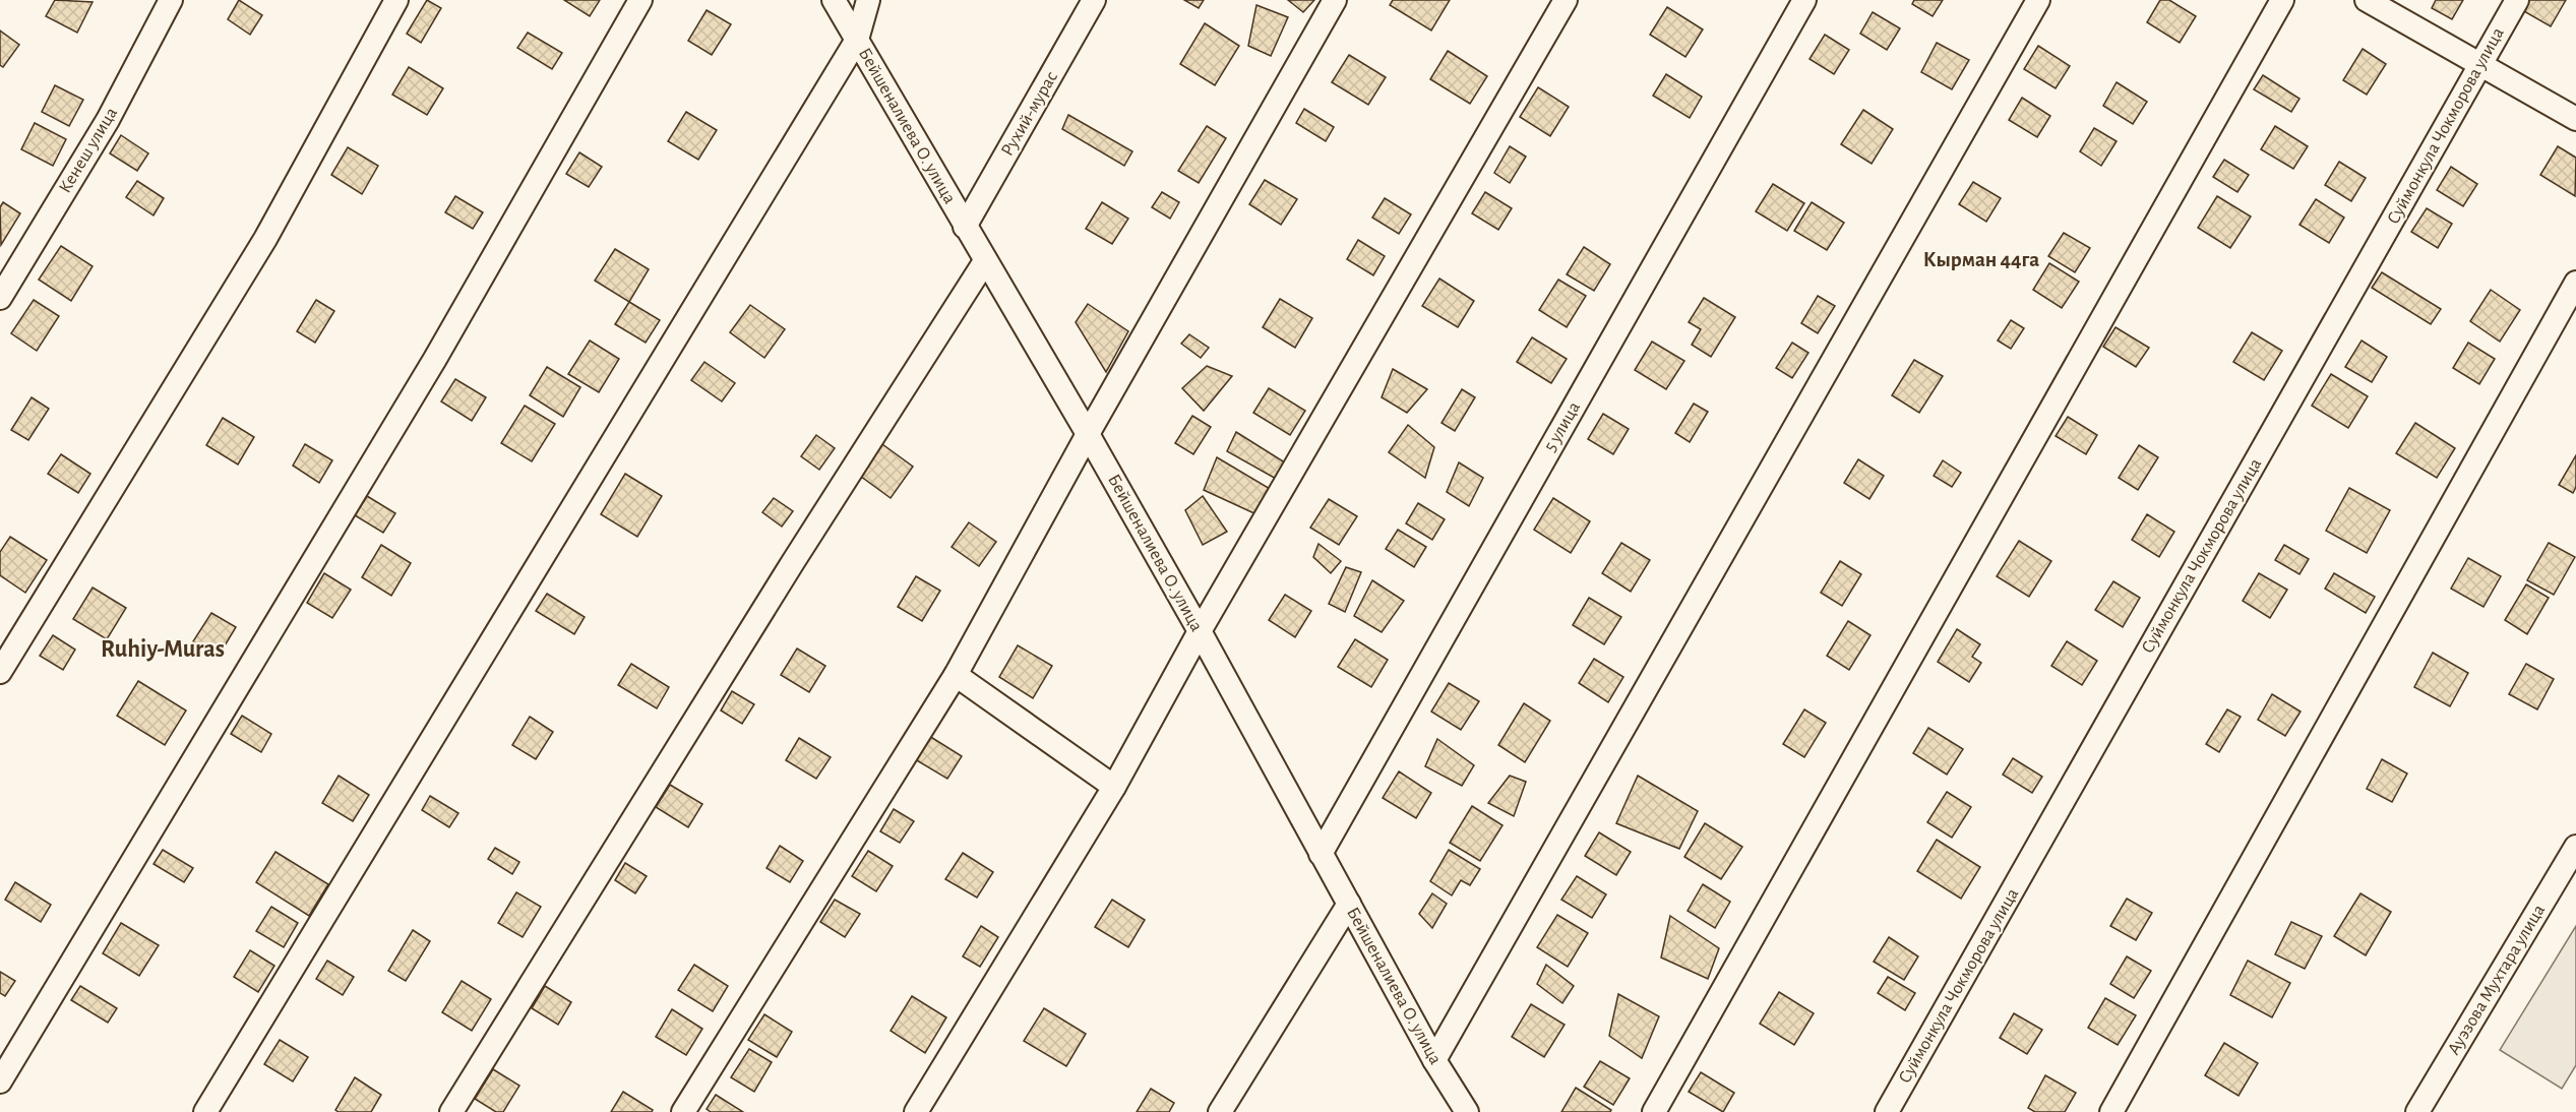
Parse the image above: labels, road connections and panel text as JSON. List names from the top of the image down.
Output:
{
  "streets": {
    "street": [
      "Рухий-мурас",
      "Бейшеналиева О. улица",
      "Суймонкула Чокморова улица",
      "Кенеш улица",
      "5 улица",
      "Ауэзова Мухтара улица"
    ]
  },
  "crossings": [
    ["Рухий-мурас", "Бейшеналиева О. улица"],
    ["Бейшеналиева О. улица", "5 улица"]
  ],
  "districts": ["Кырман 44га", "Ruhiy-Muras"]
}
